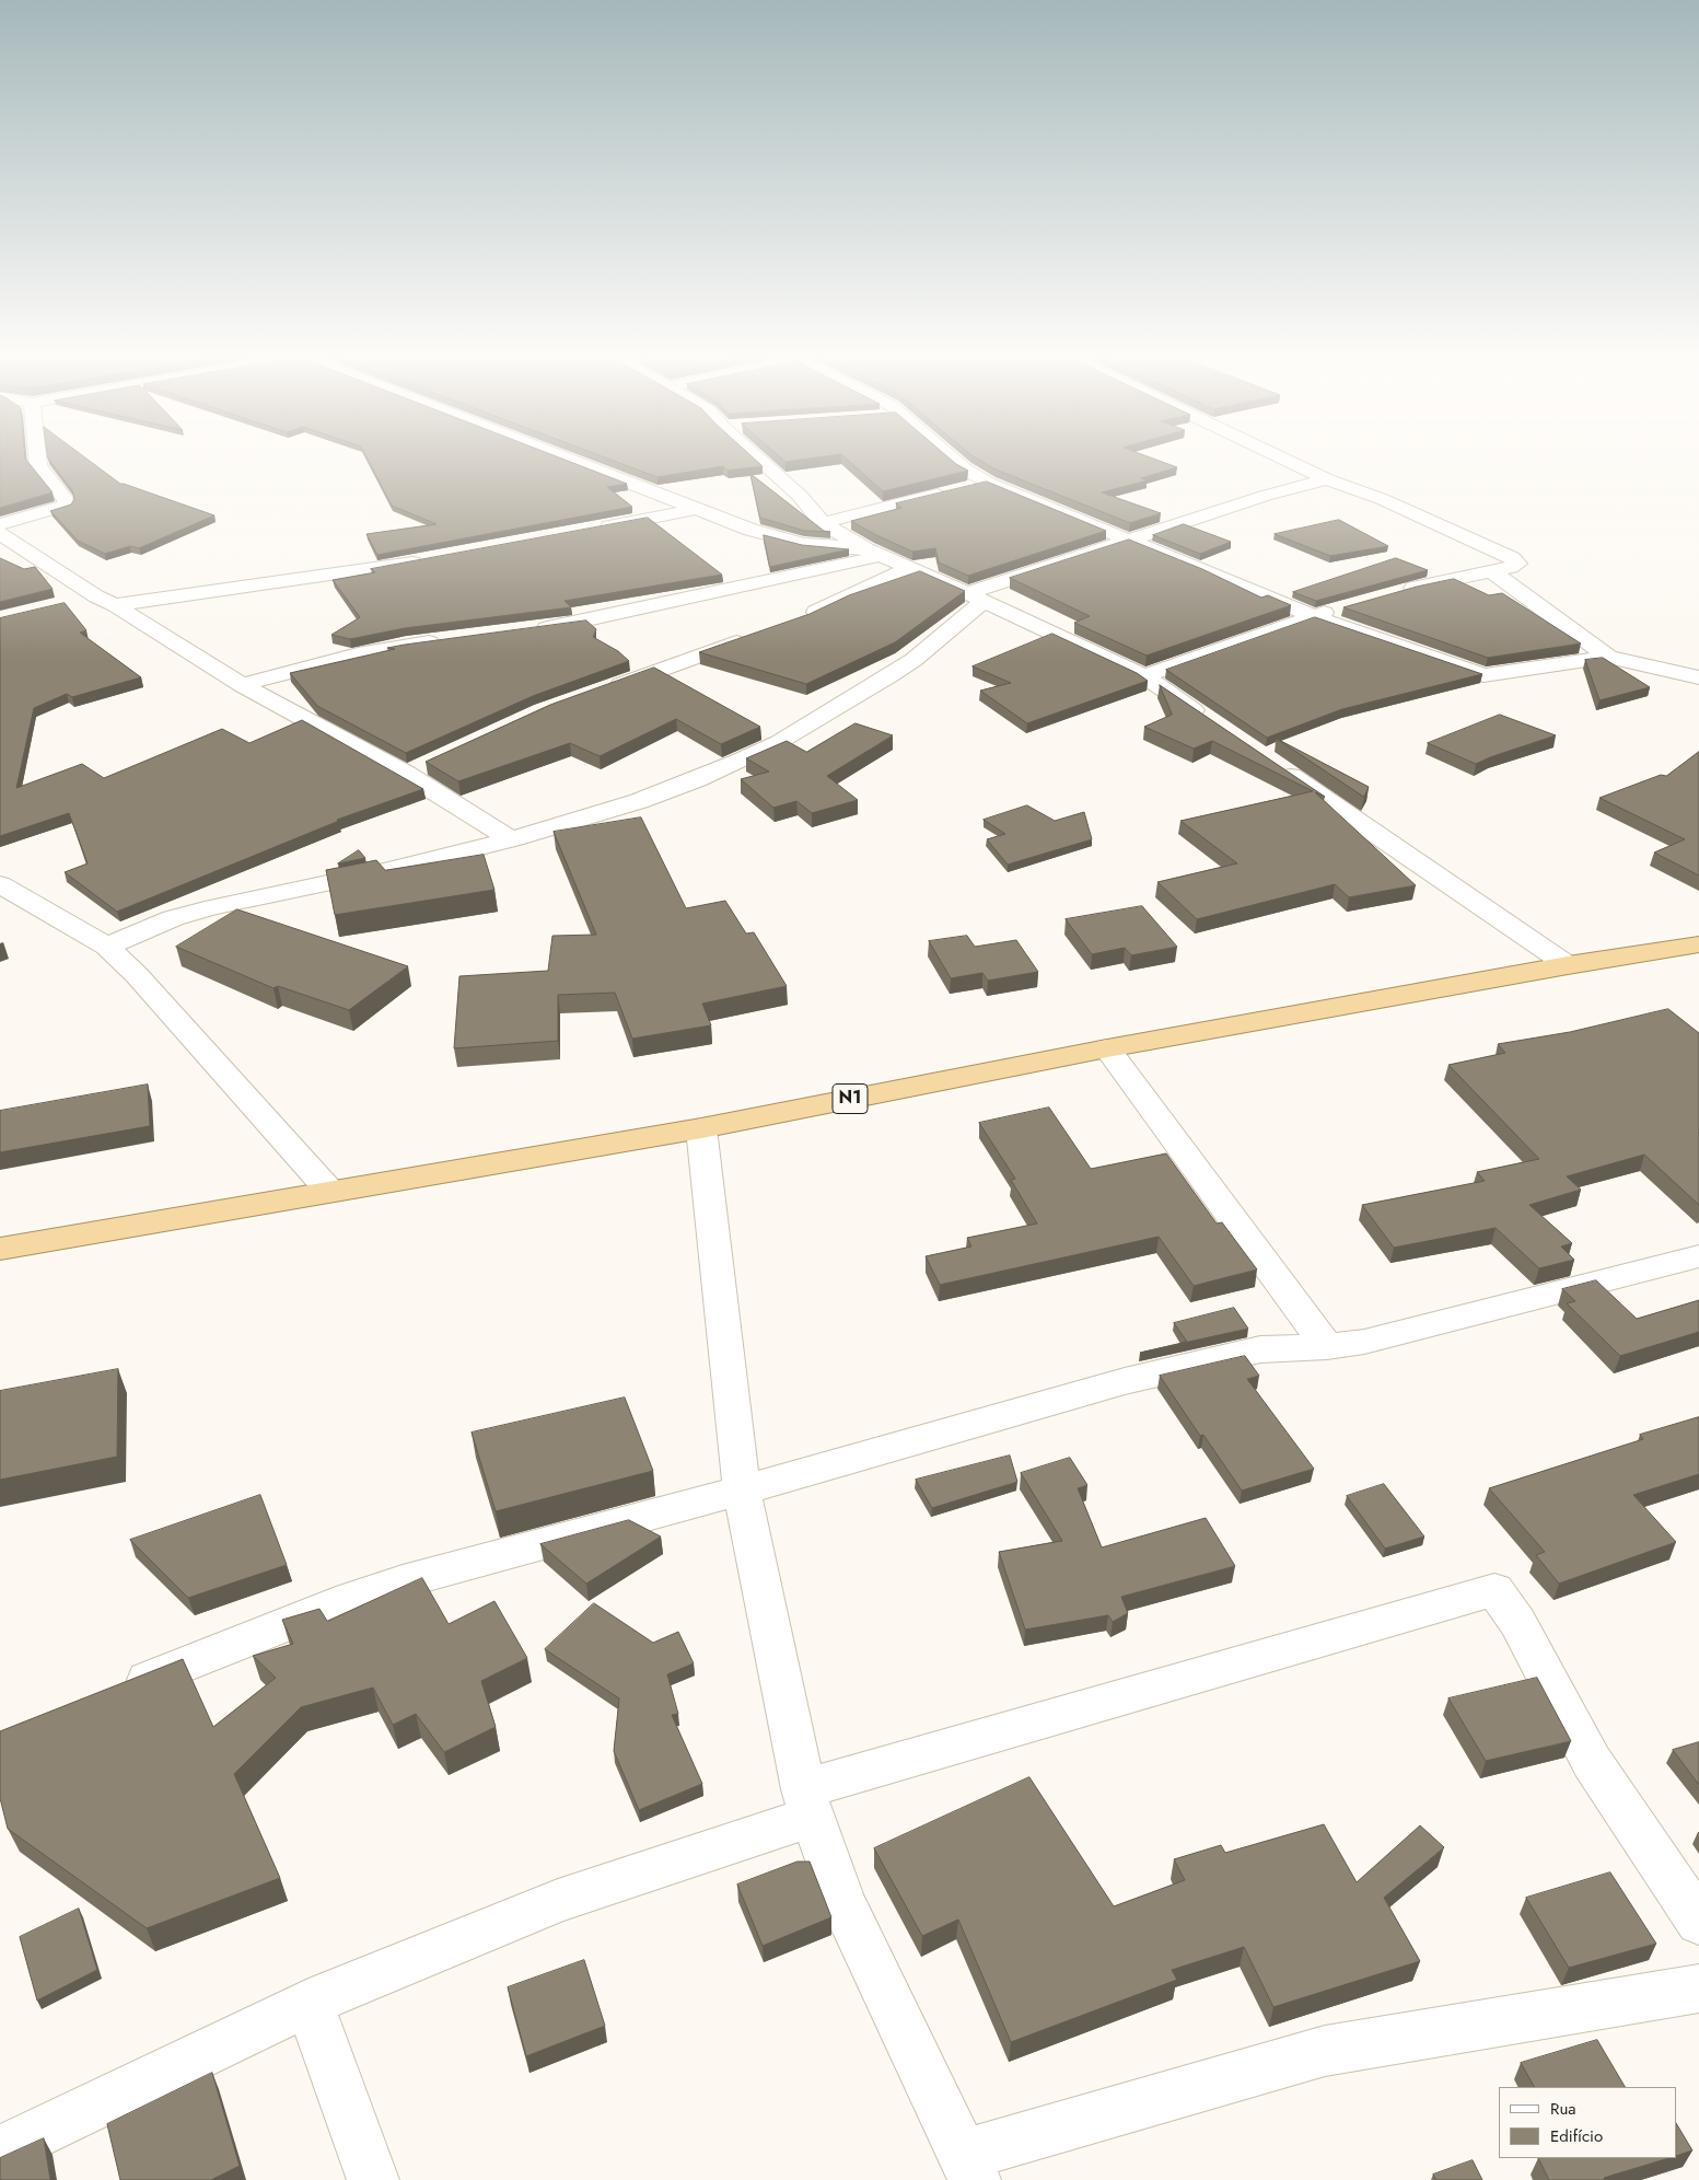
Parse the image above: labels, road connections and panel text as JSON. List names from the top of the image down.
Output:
{
  "streets": {
    "highway": ["N1"]
  },
  "legend": ["Rua", "Edifício"]
}
